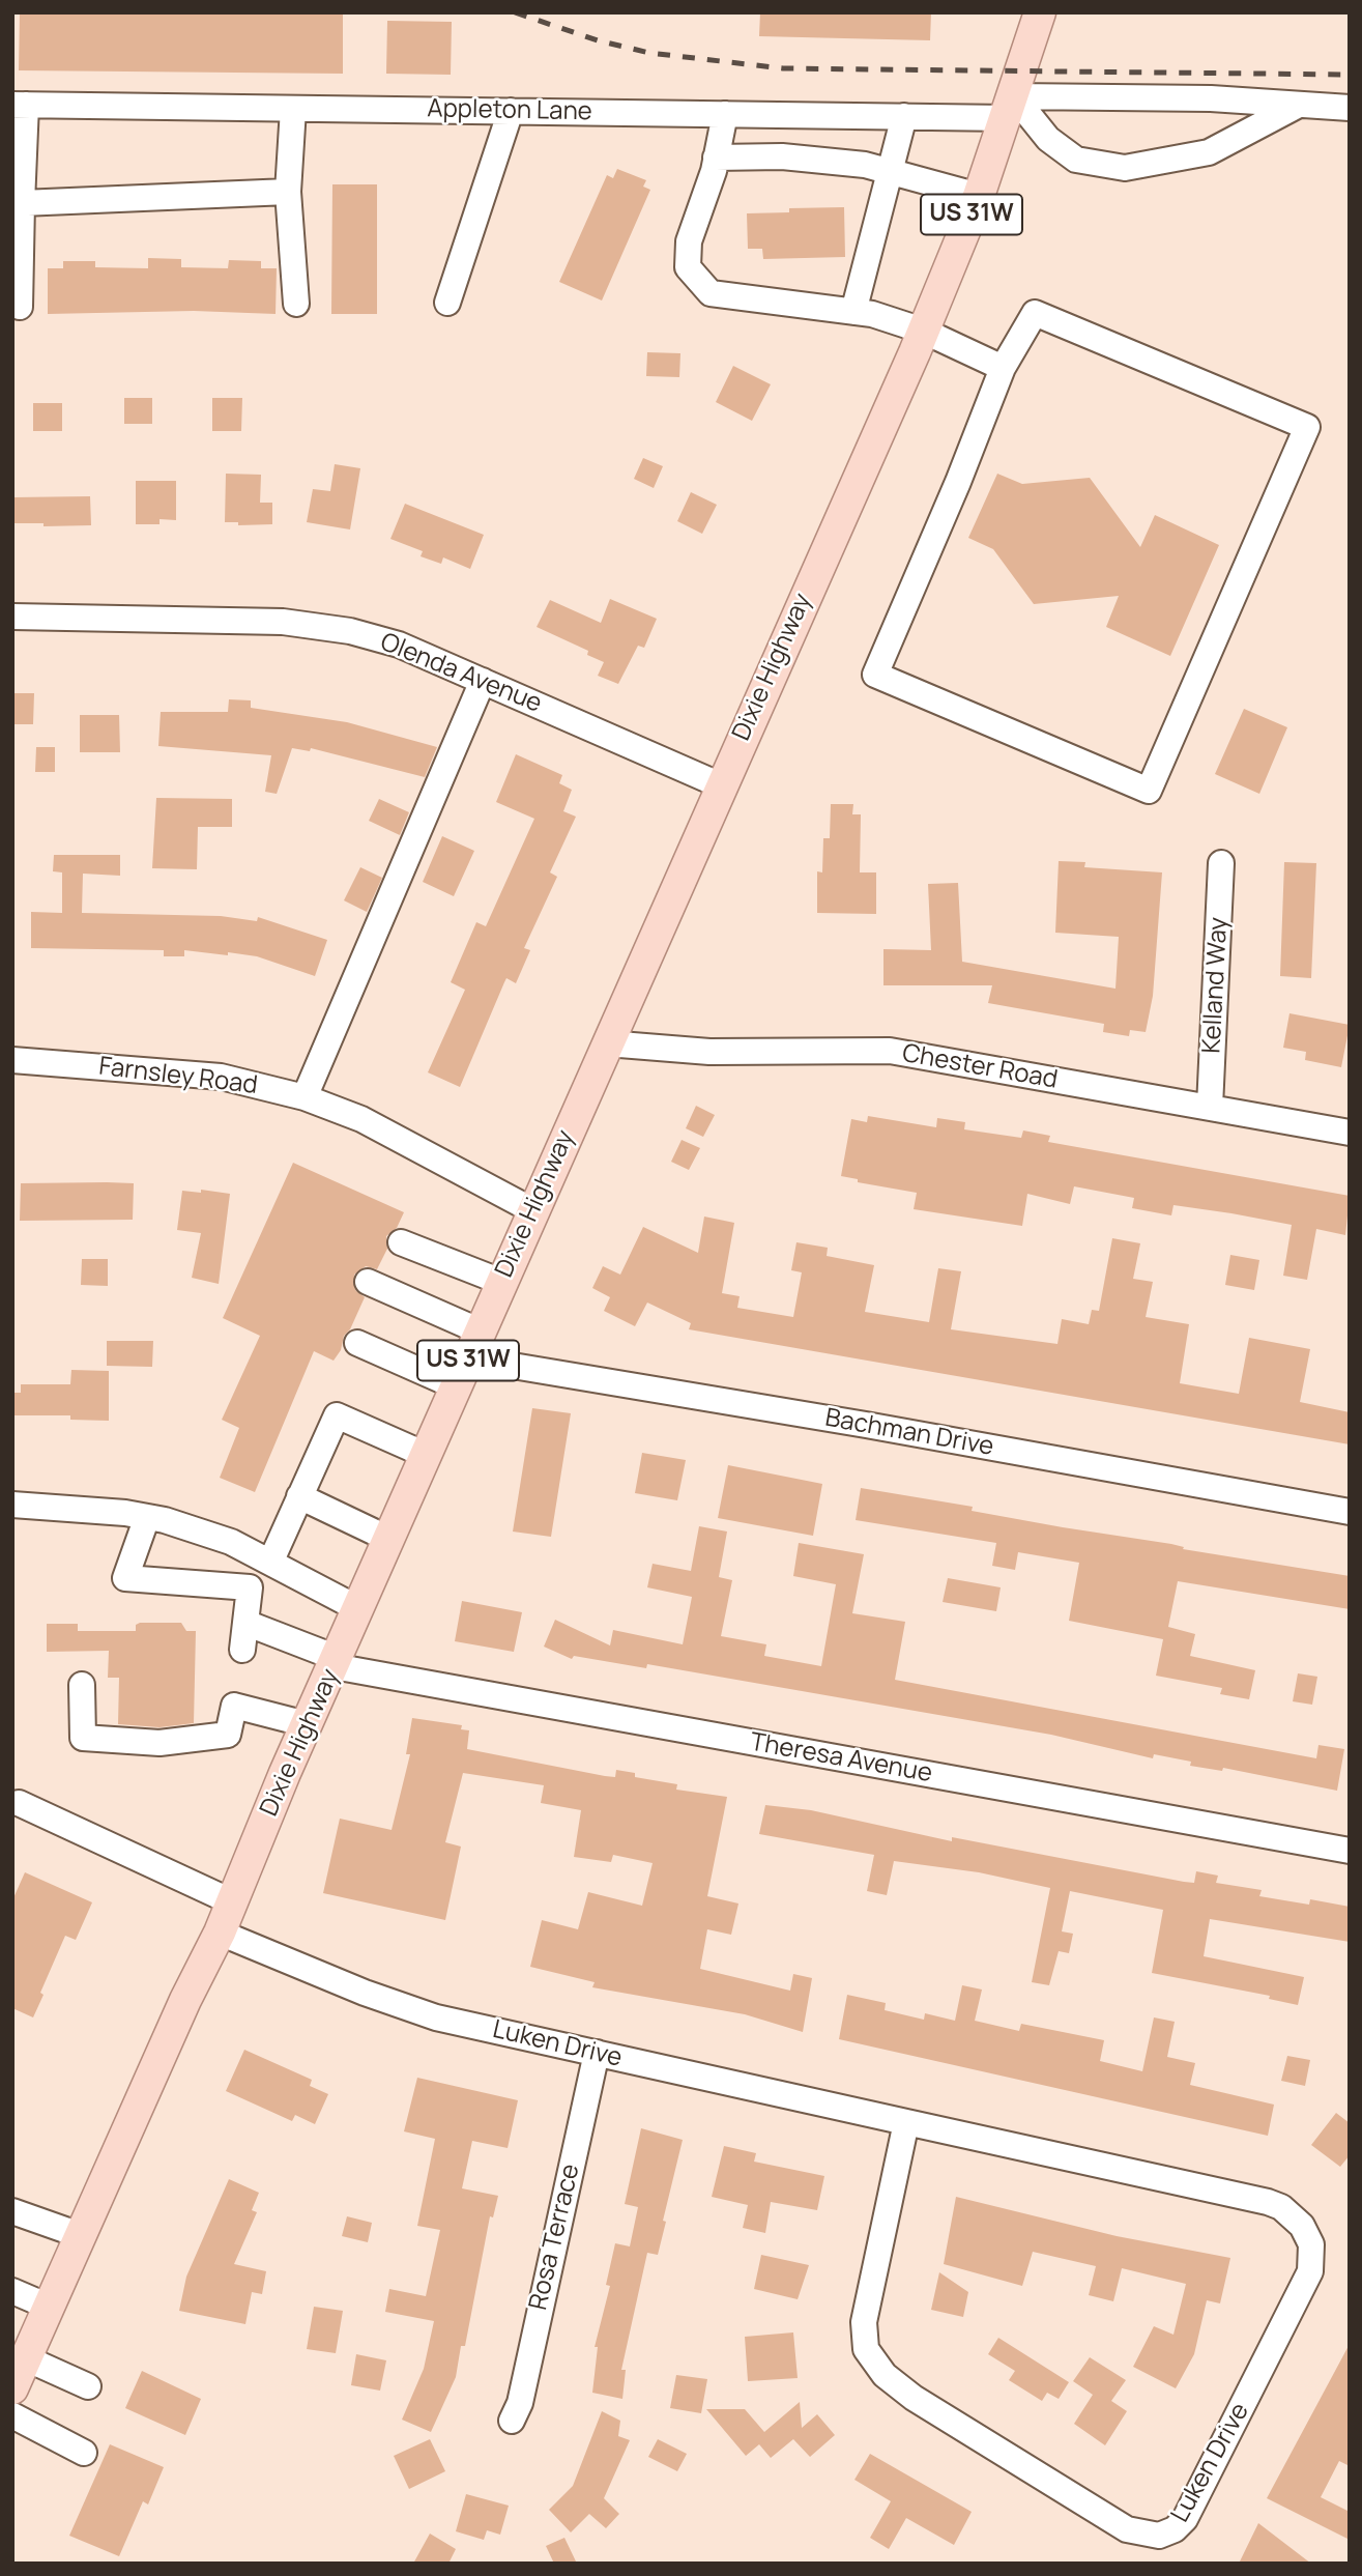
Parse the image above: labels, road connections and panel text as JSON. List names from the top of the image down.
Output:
{
  "streets": {
    "main road": ["US 31W", "Dixie Highway"],
    "street": [
      "Appleton Lane",
      "Olenda Avenue",
      "Kelland Way",
      "Chester Road",
      "Farnsley Road",
      "Bachman Drive",
      "Theresa Avenue",
      "Luken Drive",
      "Rosa Terrace"
    ]
  },
  "crossings": [
    ["Appleton Lane", "Dixie Highway"],
    ["Dixie Highway", "Olenda Avenue"],
    ["Dixie Highway", "Chester Road"],
    ["Dixie Highway", "Farnsley Road"],
    ["Dixie Highway", "Bachman Drive"],
    ["Dixie Highway", "Theresa Avenue"],
    ["Dixie Highway", "Luken Drive"],
    ["Kelland Way", "Chester Road"],
    ["Luken Drive", "Rosa Terrace"]
  ]
}
